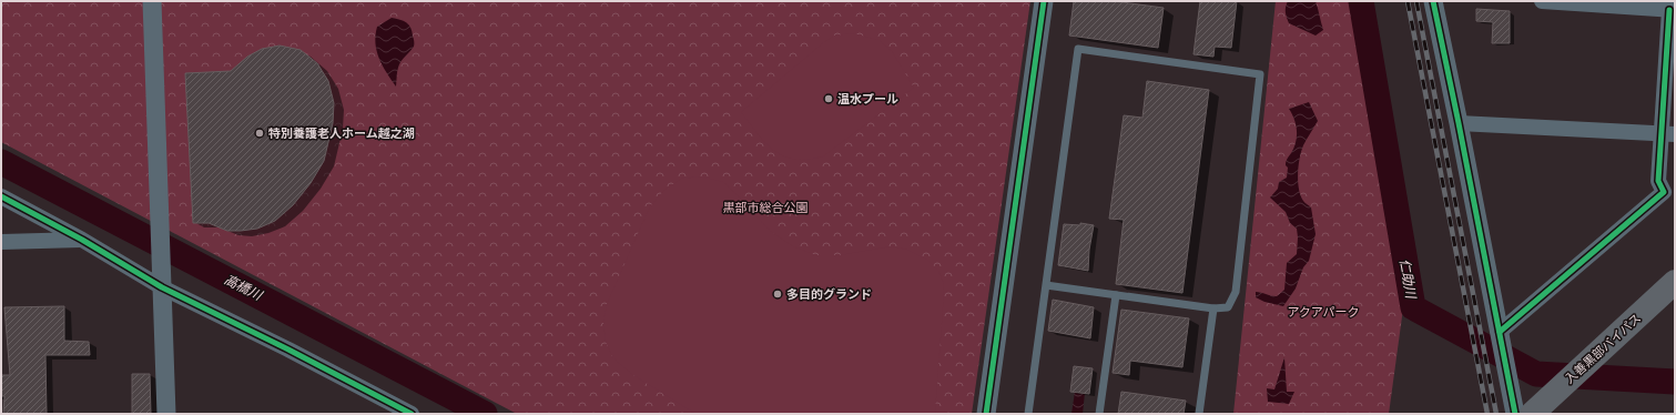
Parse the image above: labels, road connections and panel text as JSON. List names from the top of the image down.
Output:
{
  "streets": {
    "highway": ["入善黒部バイパス"]
  },
  "water": ["仁助川", "高橋川"],
  "parks": ["黒部市総合公園", "アクアパーク"],
  "places": ["温水プール", "特別養護老人ホーム越之湖", "多目的グランド"]
}
